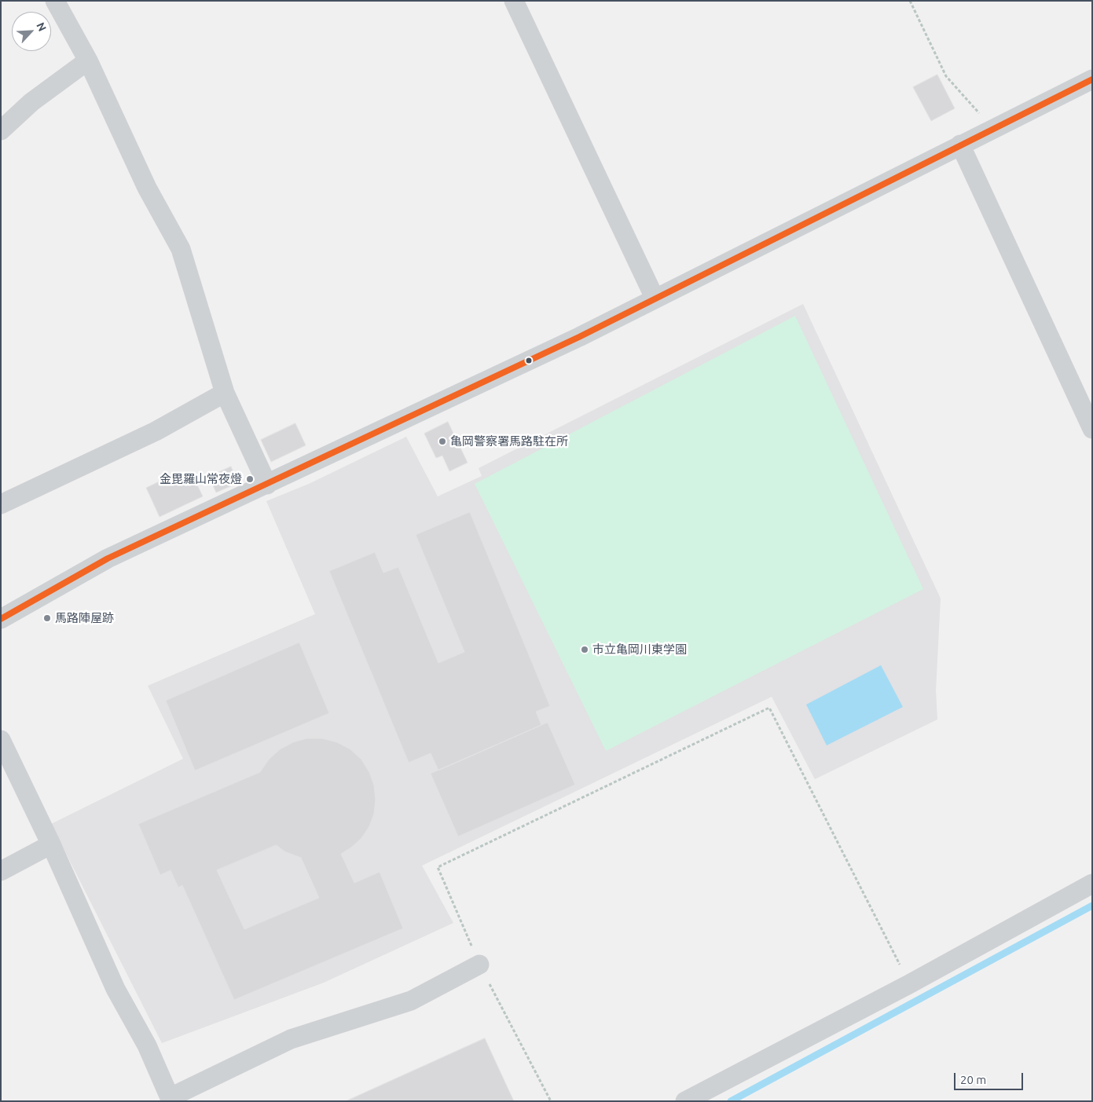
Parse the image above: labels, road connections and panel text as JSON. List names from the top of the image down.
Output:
{
  "places": [
    "亀岡警察署馬路駐在所",
    "金毘羅山常夜燈",
    "馬路陣屋跡",
    "市立亀岡川東学園"
  ],
  "scale_bar": "20 m",
  "north": "top right"
}
